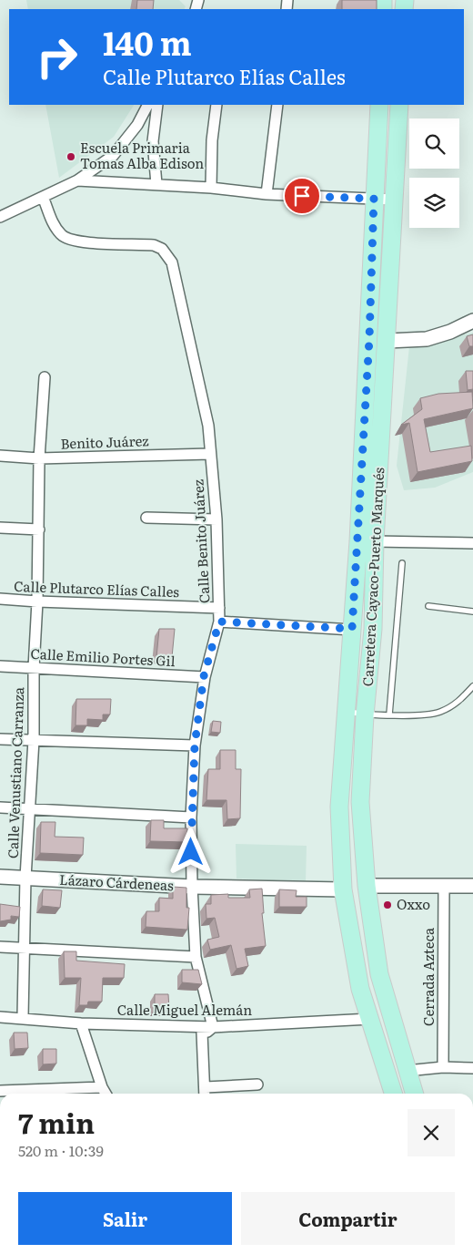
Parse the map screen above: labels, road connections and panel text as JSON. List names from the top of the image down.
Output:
{
  "streets": {
    "main road": ["Carretera Cayaco-Puerto Marqués"],
    "street": [
      "Benito Juárez",
      "Calle Benito Juárez",
      "Calle Plutarco Elías Calles",
      "Calle Emilio Portes Gil",
      "Calle Venustiano Carranza",
      "Lázaro Cárdeneas",
      "Cerrada Azteca",
      "Calle Miguel Alemán"
    ]
  },
  "crossings": [
    ["Benito Juárez", "Calle Benito Juárez"],
    ["Benito Juárez", "Calle Venustiano Carranza"],
    ["Calle Benito Juárez", "Calle Plutarco Elías Calles"],
    ["Calle Benito Juárez", "Calle Emilio Portes Gil"],
    ["Calle Benito Juárez", "Lázaro Cárdeneas"],
    ["Calle Benito Juárez", "Calle Miguel Alemán"],
    ["Carretera Cayaco-Puerto Marqués", "Lázaro Cárdeneas"],
    ["Carretera Cayaco-Puerto Marqués", "Calle Miguel Alemán"],
    ["Calle Plutarco Elías Calles", "Calle Venustiano Carranza"],
    ["Calle Emilio Portes Gil", "Calle Venustiano Carranza"],
    ["Calle Venustiano Carranza", "Lázaro Cárdeneas"],
    ["Calle Venustiano Carranza", "Calle Miguel Alemán"]
  ],
  "places": ["Escuela Primaria Tomas Alba Edison", "Oxxo"],
  "page": {
    "turn": ["140 m", "Calle Plutarco Elías Calles"],
    "heading": ["7 min", "520 m · 10:39"],
    "buttons": ["Salir", "Compartir"]
  }
}
